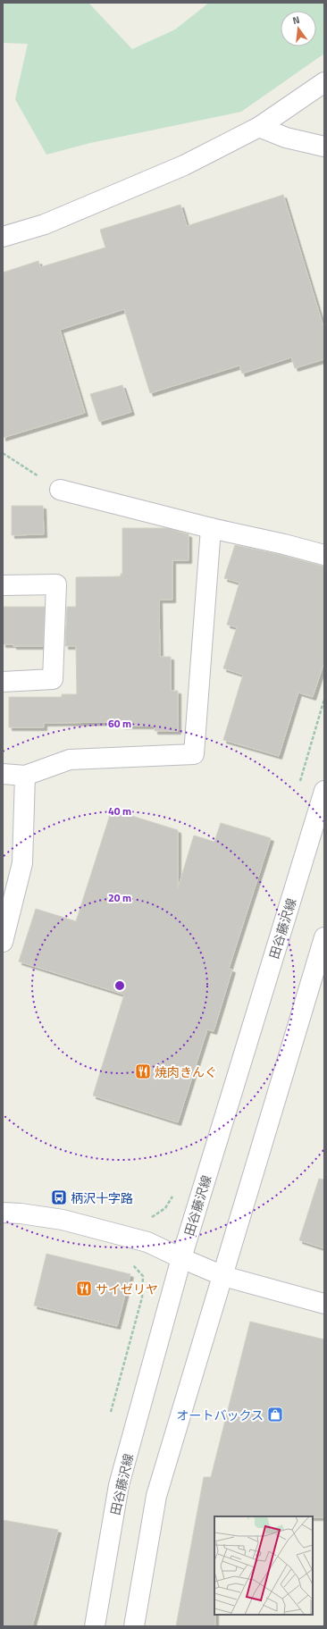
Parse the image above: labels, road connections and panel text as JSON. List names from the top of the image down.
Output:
{
  "streets": {
    "street": ["田谷藤沢線"]
  },
  "places": {
    "restaurant": ["焼肉きんぐ", "サイゼリヤ"],
    "bus stop": ["柄沢十字路"],
    "shop": ["オートバックス"]
  },
  "north": "top",
  "rings": ["60 m", "40 m", "20 m"]
}
